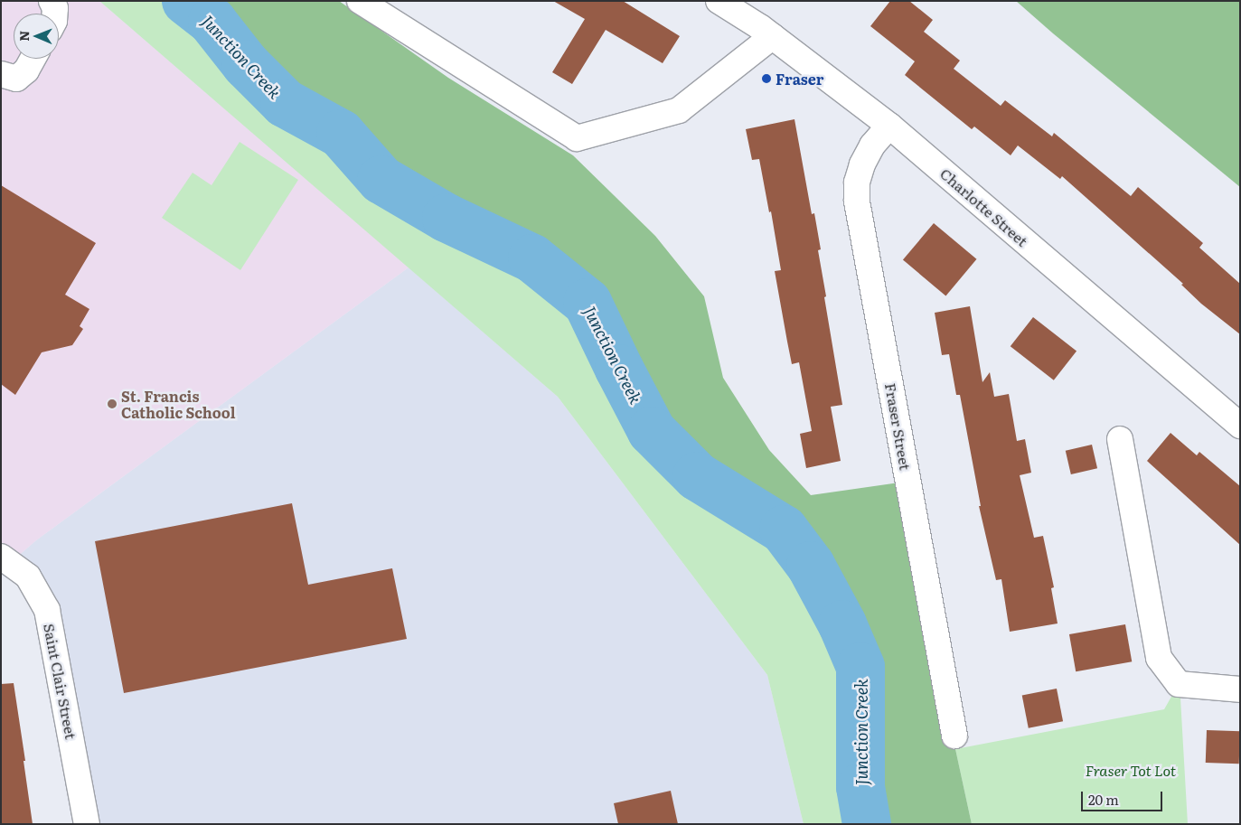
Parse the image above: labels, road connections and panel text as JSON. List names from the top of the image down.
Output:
{
  "streets": {
    "street": ["Charlotte Street", "Fraser Street", "Saint Clair Street"]
  },
  "crossings": [
    ["Charlotte Street", "Fraser Street"]
  ],
  "water": ["Junction Creek"],
  "parks": ["Fraser Tot Lot"],
  "places": ["Fraser", "St. Francis Catholic School"],
  "scale_bar": "20 m",
  "north": "left"
}
